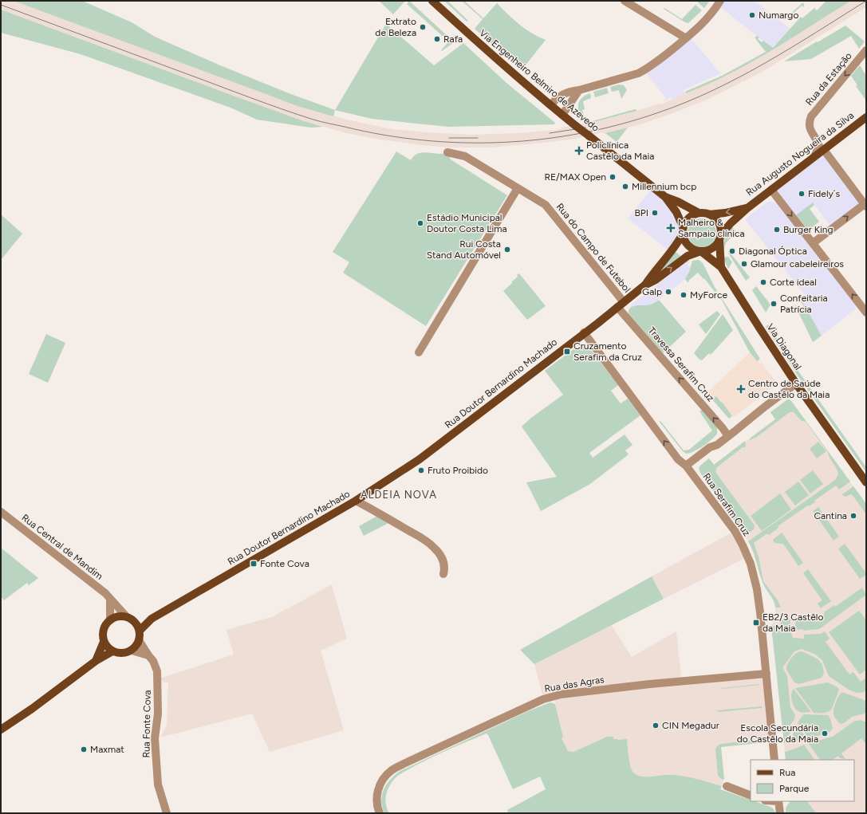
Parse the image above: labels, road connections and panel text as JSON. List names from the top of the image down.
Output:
{
  "streets": {
    "main road": [
      "Via Engenheiro Belmiro de Azevedo",
      "Rua Augusto Nogueira da Silva",
      "Via Diagonal",
      "Rua Doutor Bernardino Machado"
    ],
    "street": [
      "Rua da Estação",
      "Rua do Campo de Futebol",
      "Travessa Serafim Cruz",
      "Rua Serafim Cruz",
      "Rua Central de Mandim",
      "Rua das Agras",
      "Rua Fonte Cova"
    ]
  },
  "crossings": [
    ["Rua da Estação", "Rua Augusto Nogueira da Silva"],
    ["Via Engenheiro Belmiro de Azevedo", "Rua Augusto Nogueira da Silva"],
    ["Via Engenheiro Belmiro de Azevedo", "Via Diagonal"],
    ["Rua Augusto Nogueira da Silva", "Via Diagonal"],
    ["Rua do Campo de Futebol", "Travessa Serafim Cruz"],
    ["Rua Doutor Bernardino Machado", "Rua Serafim Cruz"],
    ["Rua Doutor Bernardino Machado", "Rua Central de Mandim"],
    ["Rua Doutor Bernardino Machado", "Rua Fonte Cova"],
    ["Rua Serafim Cruz", "Rua das Agras"],
    ["Rua Central de Mandim", "Rua Fonte Cova"]
  ],
  "one_way": ["Rua da Estação", "Travessa Serafim Cruz"],
  "districts": ["ALDEIA NOVA"],
  "places": {
    "other": [
      "Numargo",
      "Extrato de Beleza",
      "Rafa",
      "RE/MAX Open",
      "Millennium bcp",
      "Fidely´s",
      "BPI",
      "Estádio Municipal Doutor Costa Lima",
      "Burger King",
      "Rui Costa Stand Automóvel",
      "Diagonal Óptica",
      "Glamour cabeleireiros",
      "Corte ideal",
      "Galp",
      "MyForce",
      "Confeitaria Patrícia",
      "Fruto Proibido",
      "Cantina",
      "CIN Megadur",
      "Escola Secundária do Castêlo da Maia",
      "Maxmat"
    ],
    "health": ["Policlínica Castêlo da Maia", "Malheiro & Sampaio clínica", "Centro de Saúde do Castêlo da Maia"],
    "transit": ["Cruzamento Serafim da Cruz", "Fonte Cova", "EB2/3 Castêlo da Maia"]
  },
  "legend": ["Rua", "Parque"]
}
